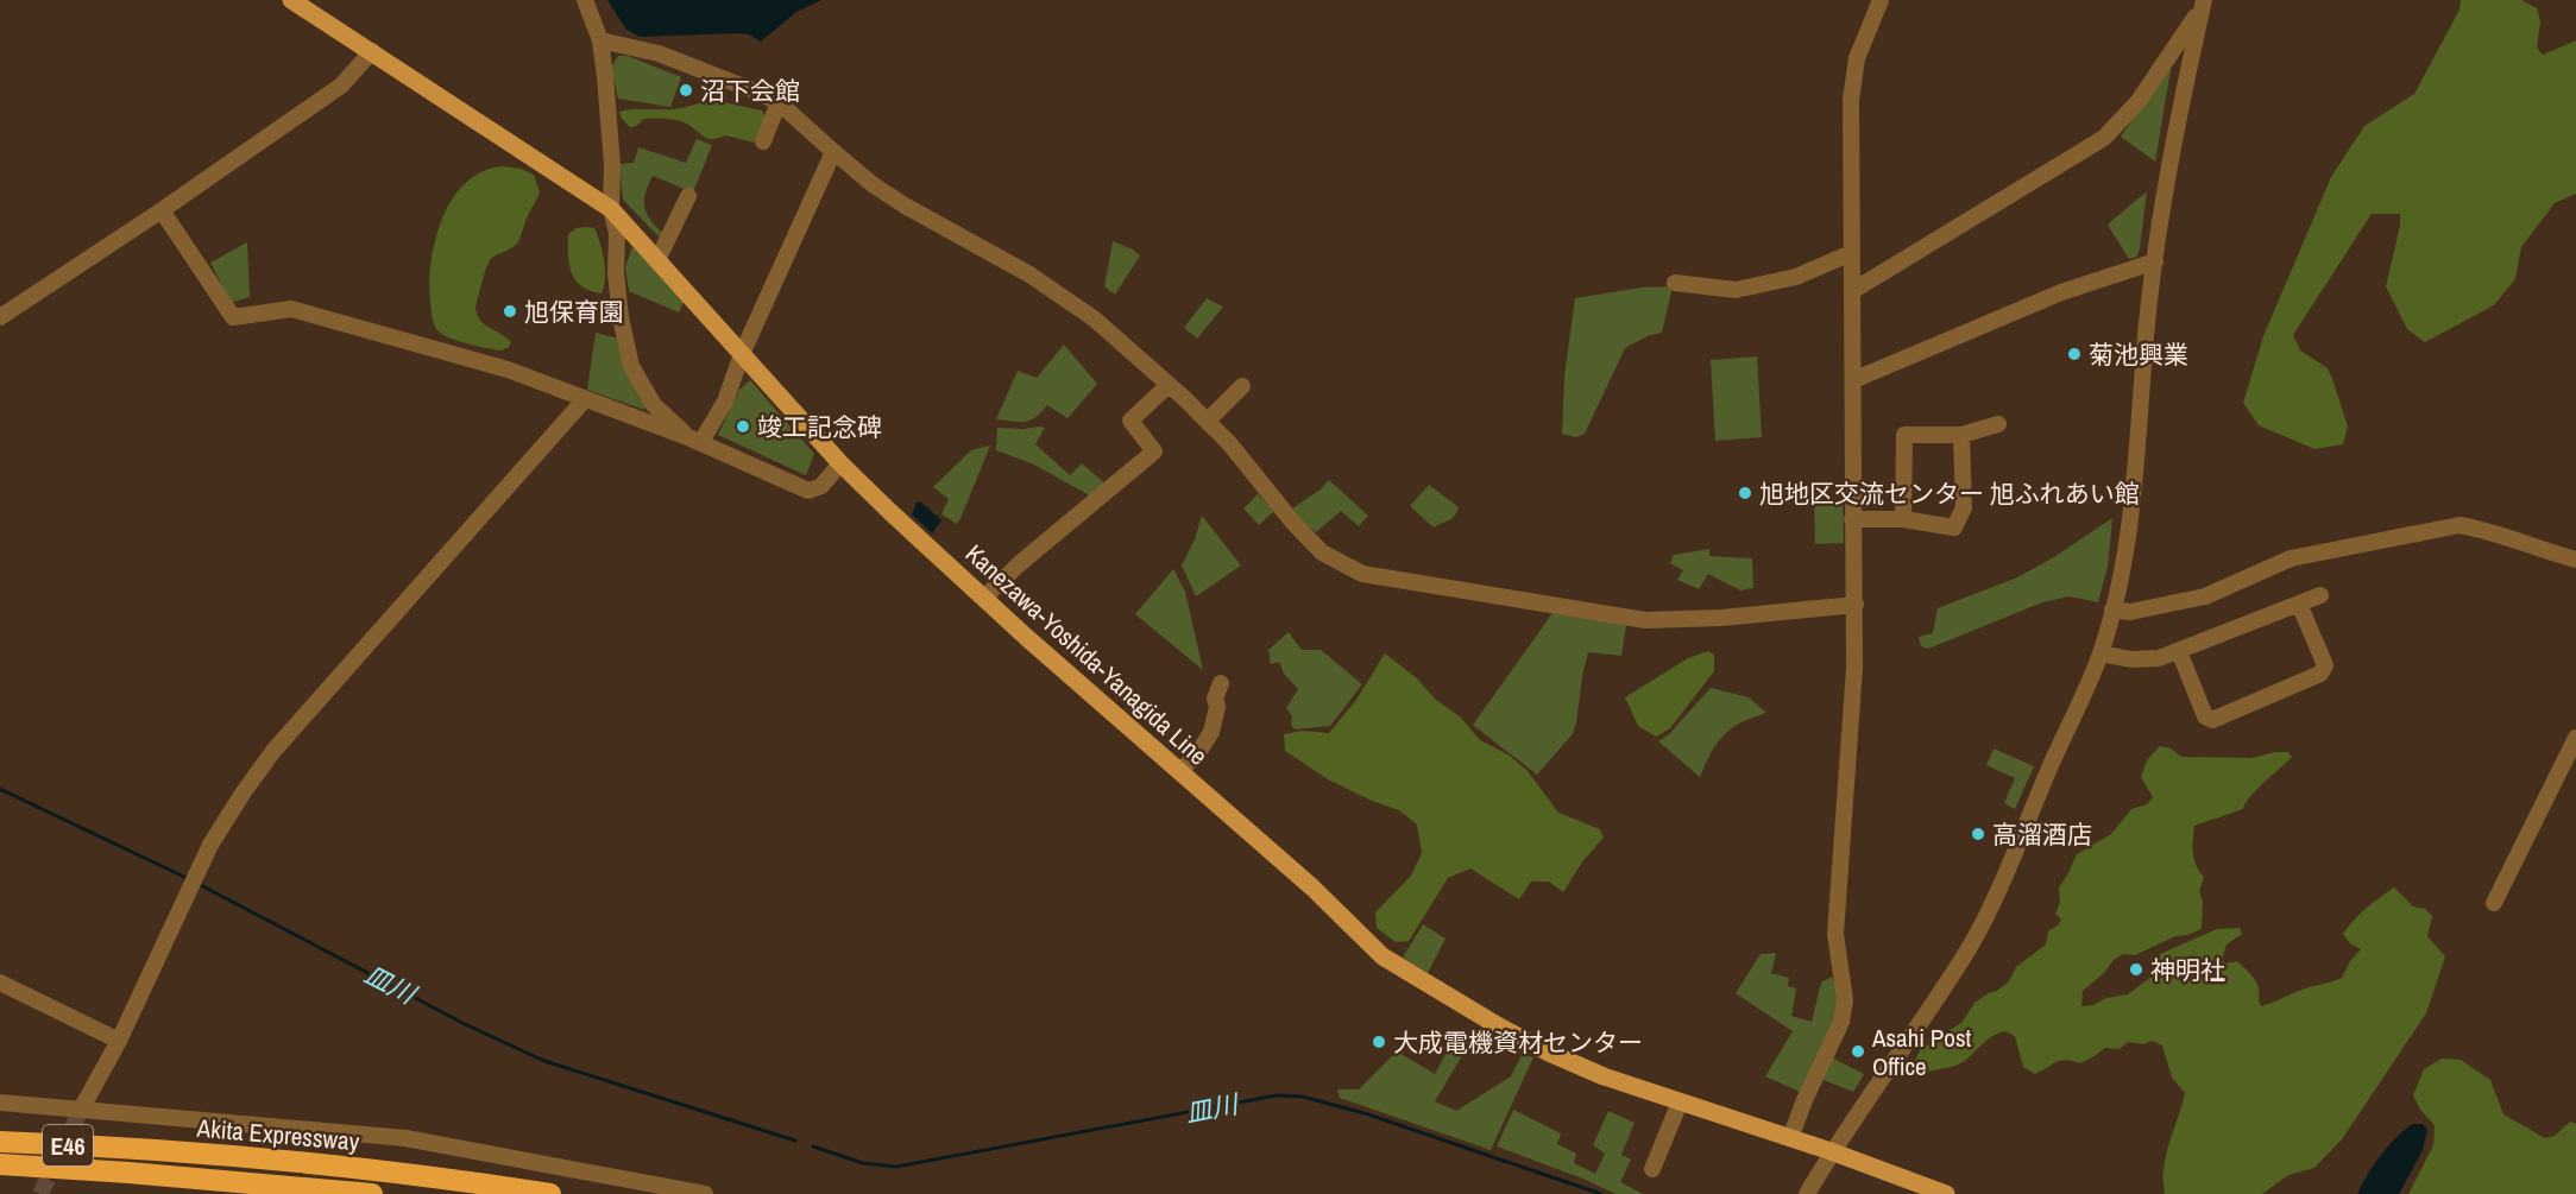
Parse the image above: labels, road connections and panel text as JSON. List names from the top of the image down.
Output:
{
  "streets": {
    "highway": ["Akita Expressway", "E46"],
    "main road": ["Kanezawa-Yoshida-Yanagida Line"]
  },
  "water": ["皿川"],
  "places": [
    "沼下会館",
    "旭保育園",
    "菊池興業",
    "竣工記念碑",
    "旭地区交流センター 旭ふれあい館",
    "高溜酒店",
    "神明社",
    "大成電機資材センター",
    "Asahi Post Office"
  ]
}
